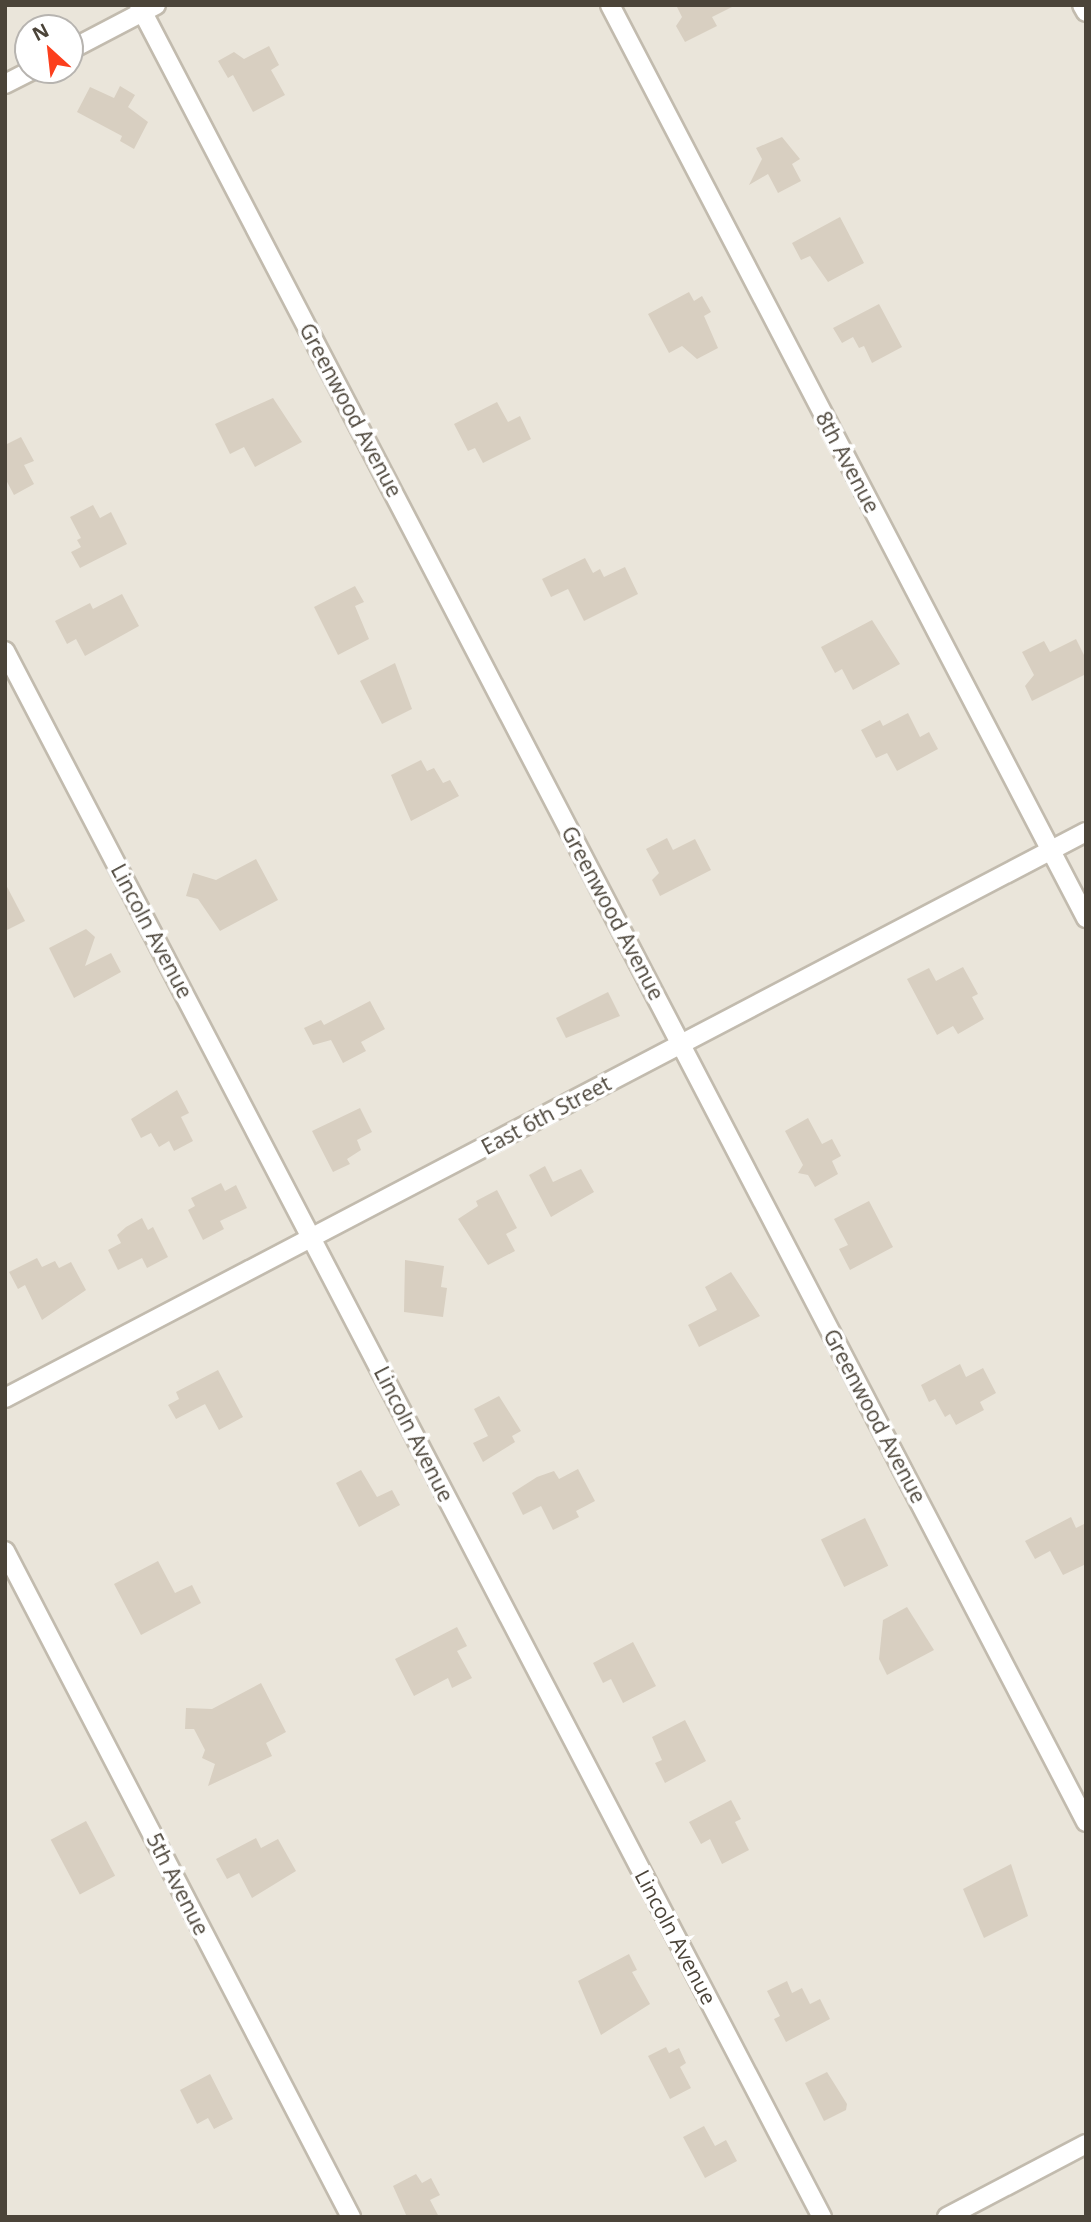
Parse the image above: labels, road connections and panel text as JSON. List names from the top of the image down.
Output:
{
  "streets": {
    "street": [
      "Greenwood Avenue",
      "8th Avenue",
      "Lincoln Avenue",
      "East 6th Street",
      "5th Avenue"
    ]
  },
  "crossings": [
    ["Greenwood Avenue", "East 6th Street"],
    ["8th Avenue", "East 6th Street"],
    ["Lincoln Avenue", "East 6th Street"]
  ],
  "north": "top left"
}
